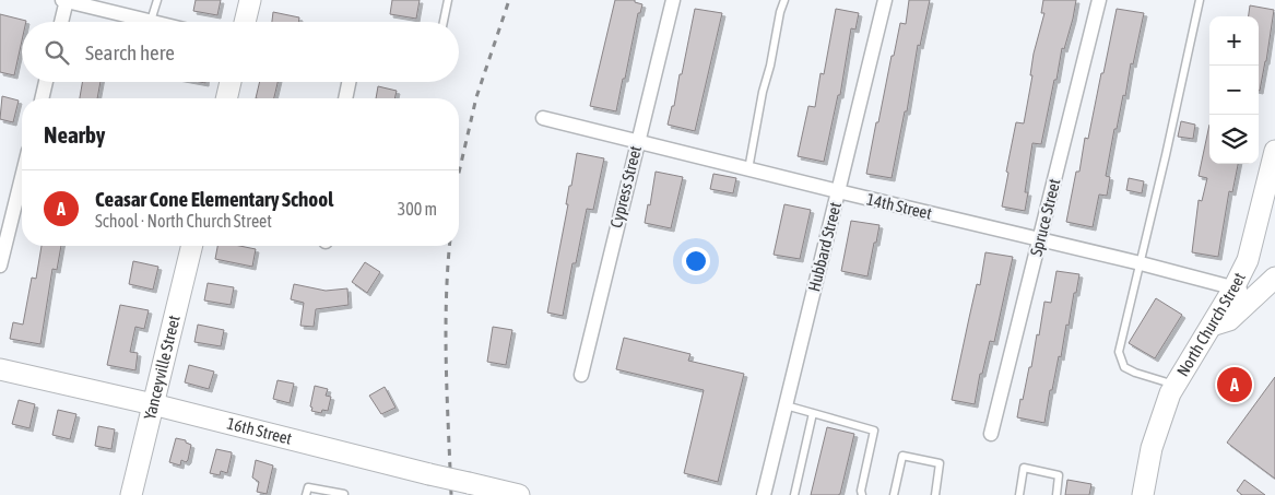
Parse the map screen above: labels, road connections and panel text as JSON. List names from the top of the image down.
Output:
{
  "streets": {
    "main road": ["North Church Street", "Yanceyville Street", "16th Street"],
    "street": [
      "Cypress Street",
      "14th Street",
      "Spruce Street",
      "Hubbard Street"
    ]
  },
  "crossings": [
    ["Cypress Street", "14th Street"],
    ["14th Street", "Spruce Street"],
    ["14th Street", "Hubbard Street"],
    ["14th Street", "North Church Street"],
    ["Yanceyville Street", "16th Street"]
  ],
  "page": {
    "map_buttons": ["+", "−"],
    "search": "Search here",
    "heading": "Nearby",
    "list": [
      {
        "mark": "A",
        "name": "Ceasar Cone Elementary School",
        "note": "School · North Church Street",
        "value": "300 m"
      }
    ],
    "pins": "A"
  }
}
